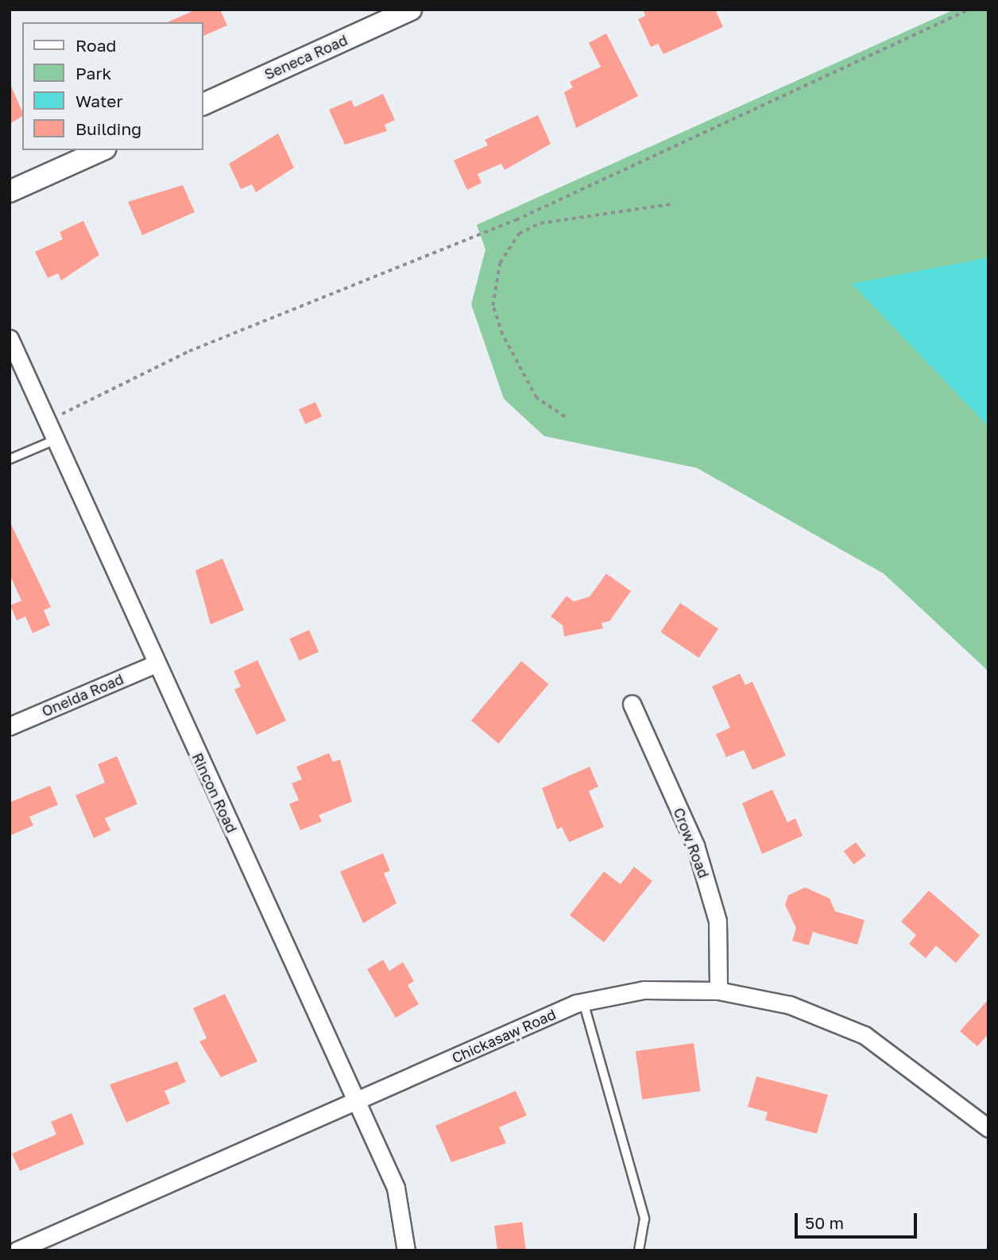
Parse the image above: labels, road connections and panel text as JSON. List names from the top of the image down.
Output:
{
  "streets": {
    "street": [
      "Seneca Road",
      "Oneida Road",
      "Rincon Road",
      "Crow Road",
      "Chickasaw Road"
    ]
  },
  "crossings": [
    ["Oneida Road", "Rincon Road"],
    ["Rincon Road", "Chickasaw Road"],
    ["Crow Road", "Chickasaw Road"]
  ],
  "legend": [
    "Road",
    "Park",
    "Water",
    "Building"
  ],
  "scale_bar": "50 m"
}
